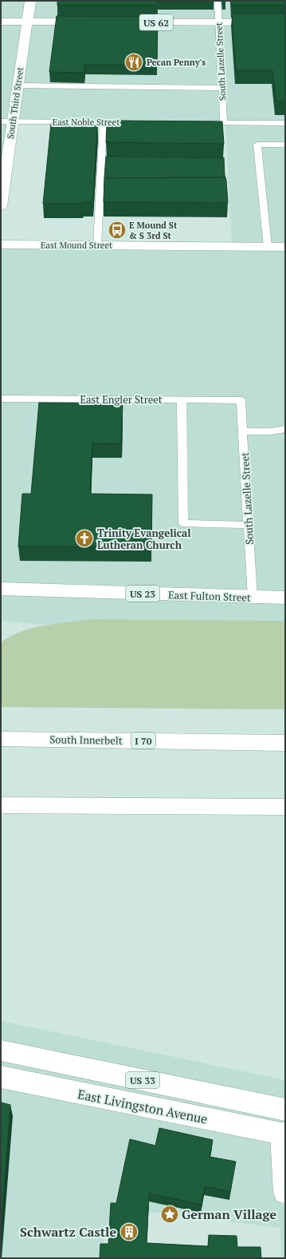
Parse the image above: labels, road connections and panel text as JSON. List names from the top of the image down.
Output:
{
  "streets": {
    "main road": [
      "US 62",
      "South Third Street",
      "East Mound Street",
      "US 23",
      "East Fulton Street",
      "South Innerbelt",
      "I 70",
      "US 33",
      "East Livingston Avenue"
    ],
    "lane": ["South Lazelle Street", "East Noble Street", "East Engler Street"]
  },
  "crossings": [
    ["US 62", "South Lazelle Street"],
    ["South Lazelle Street", "East Engler Street"],
    ["South Lazelle Street", "East Fulton Street"],
    ["South Third Street", "East Noble Street"]
  ],
  "places": {
    "restaurant": ["Pecan Penny's"],
    "bus stop": ["E Mound St & S 3rd St"],
    "church": ["Trinity Evangelical Lutheran Church"],
    "place": ["German Village"],
    "building": ["Schwartz Castle"]
  }
}
